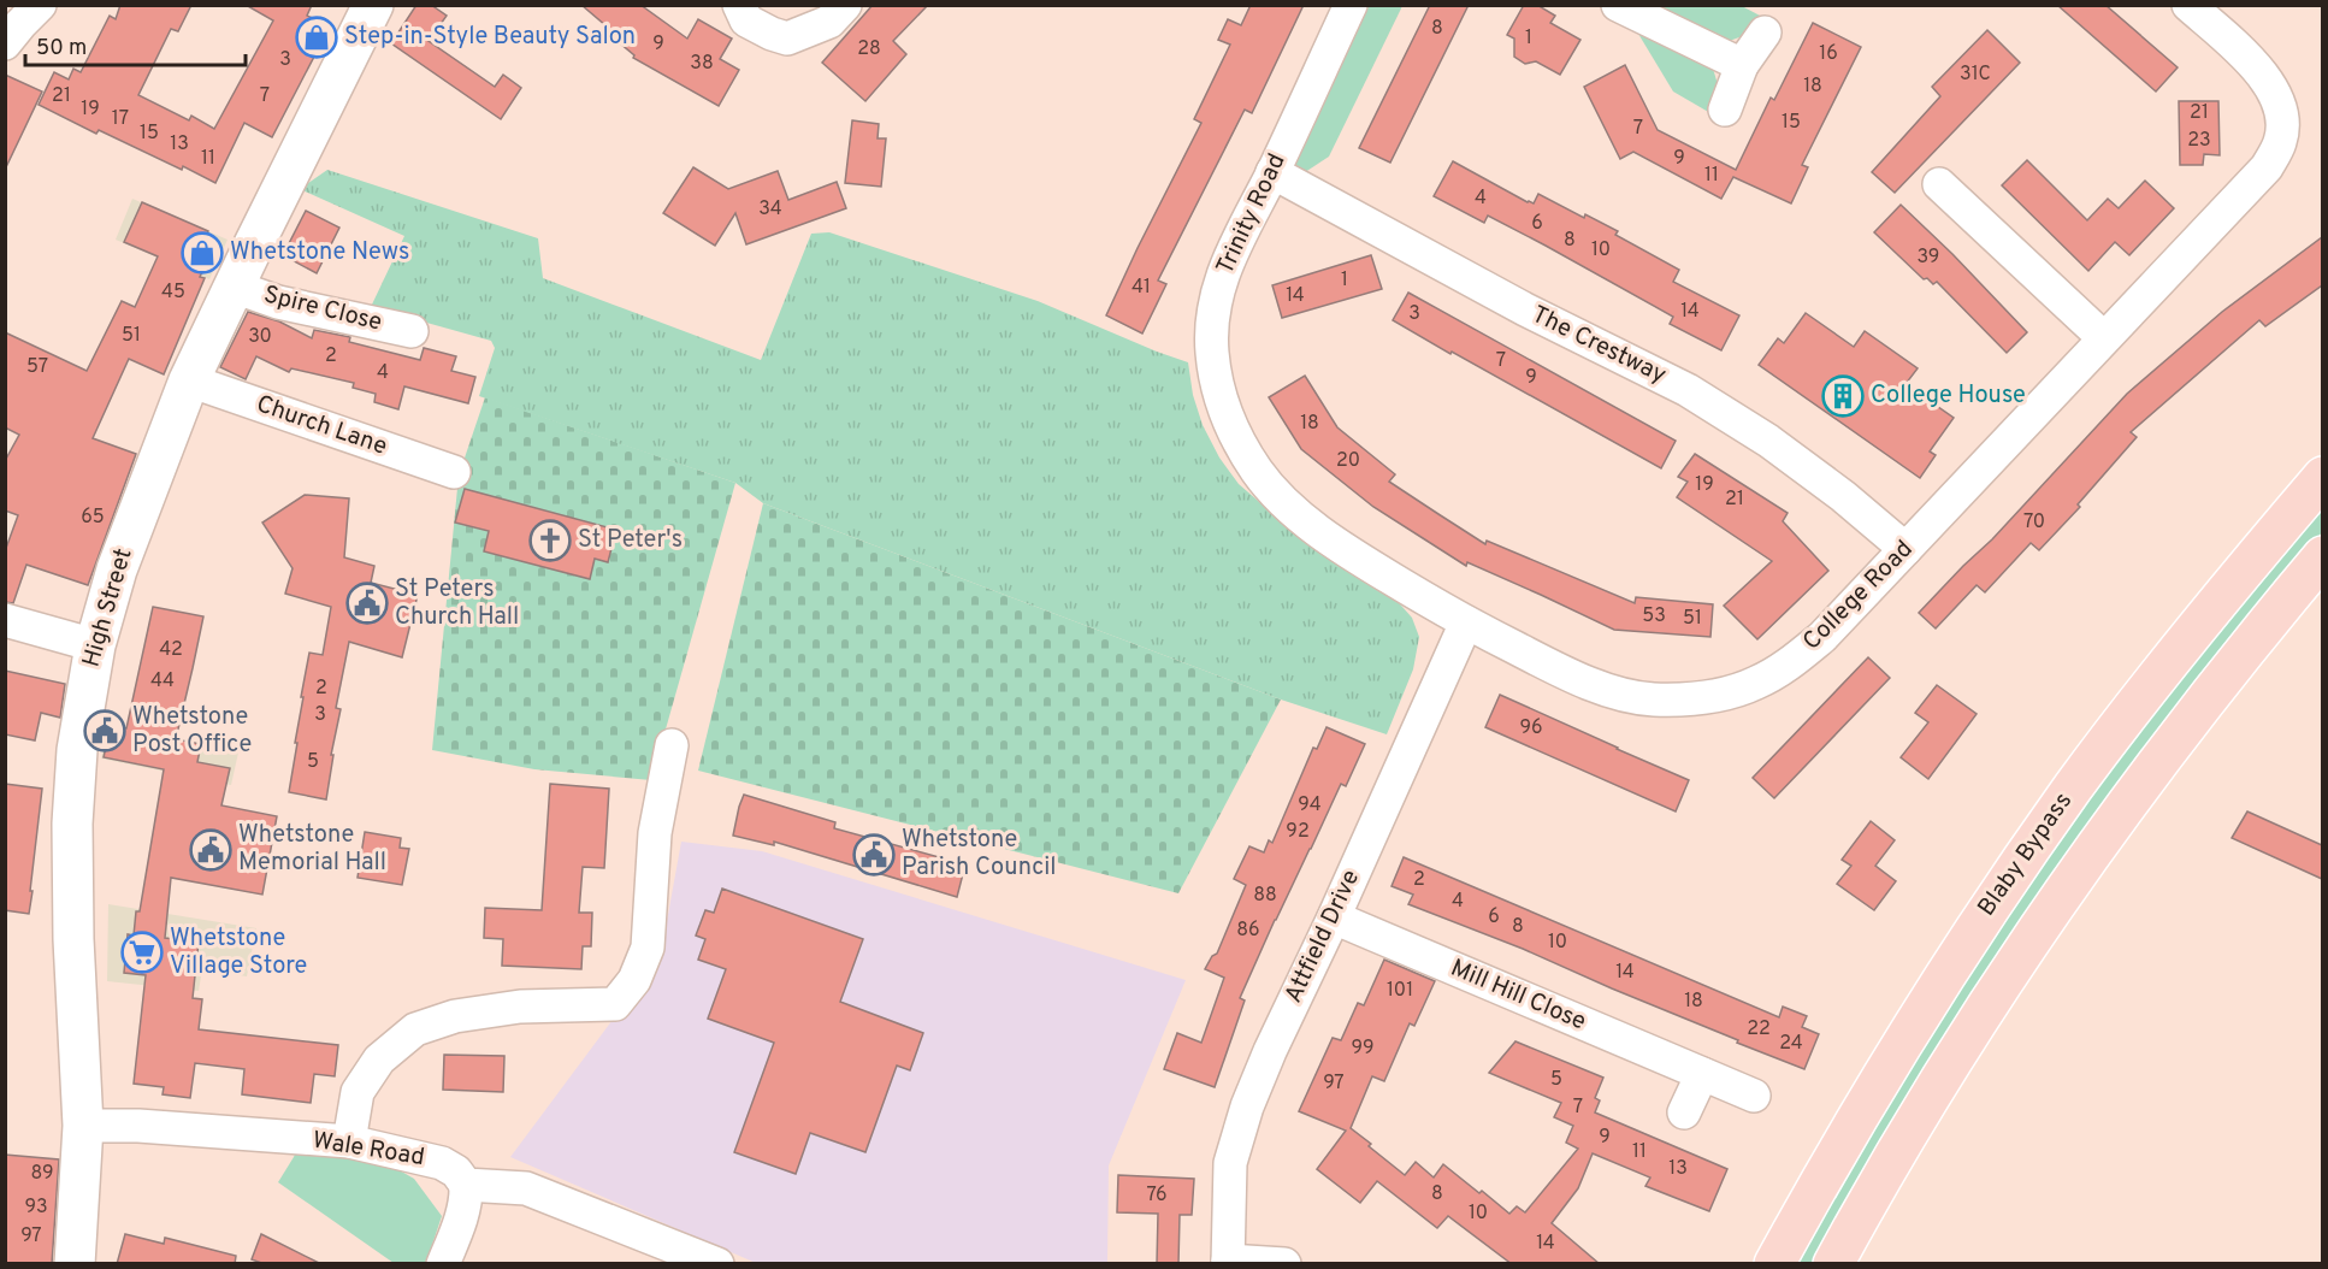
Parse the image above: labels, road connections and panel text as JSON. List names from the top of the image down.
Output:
{
  "streets": {
    "main road": ["Blaby Bypass"],
    "street": [
      "Trinity Road",
      "Spire Close",
      "The Crestway",
      "Church Lane",
      "College Road",
      "High Street",
      "Attfield Drive",
      "Mill Hill Close",
      "Wale Road"
    ]
  },
  "crossings": [
    ["Trinity Road", "The Crestway"],
    ["Trinity Road", "College Road"],
    ["Trinity Road", "Attfield Drive"],
    ["Spire Close", "High Street"],
    ["The Crestway", "College Road"],
    ["Church Lane", "High Street"],
    ["College Road", "Attfield Drive"],
    ["High Street", "Wale Road"],
    ["Attfield Drive", "Mill Hill Close"]
  ],
  "places": {
    "shop": ["Step-in-Style Beauty Salon", "Whetstone News"],
    "building": ["College House"],
    "church": ["St Peter's"],
    "public building": [
      "St Peters Church Hall",
      "Whetstone Post Office",
      "Whetstone Memorial Hall",
      "Whetstone Parish Council"
    ],
    "supermarket": ["Whetstone Village Store"]
  },
  "house_numbers": [
    "8",
    "1",
    "9",
    "28",
    "16",
    "3",
    "38",
    "31C",
    "18",
    "21",
    "7",
    "19",
    "21",
    "17",
    "15",
    "7",
    "15",
    "23",
    "13",
    "11",
    "9",
    "11",
    "4",
    "34",
    "6",
    "8",
    "10",
    "39",
    "1",
    "41",
    "45",
    "14",
    "14",
    "3",
    "51",
    "30",
    "2",
    "7",
    "57",
    "4",
    "9",
    "18",
    "20",
    "19",
    "21",
    "65",
    "70",
    "53",
    "51",
    "42",
    "44",
    "2",
    "3",
    "96",
    "5",
    "94",
    "92",
    "2",
    "88",
    "4",
    "6",
    "8",
    "86",
    "10",
    "14",
    "101",
    "18",
    "22",
    "24",
    "99",
    "5",
    "97",
    "7",
    "9",
    "11",
    "13",
    "89",
    "8",
    "76",
    "93",
    "10",
    "97",
    "14"
  ],
  "scale_bar": "50 m"
}
